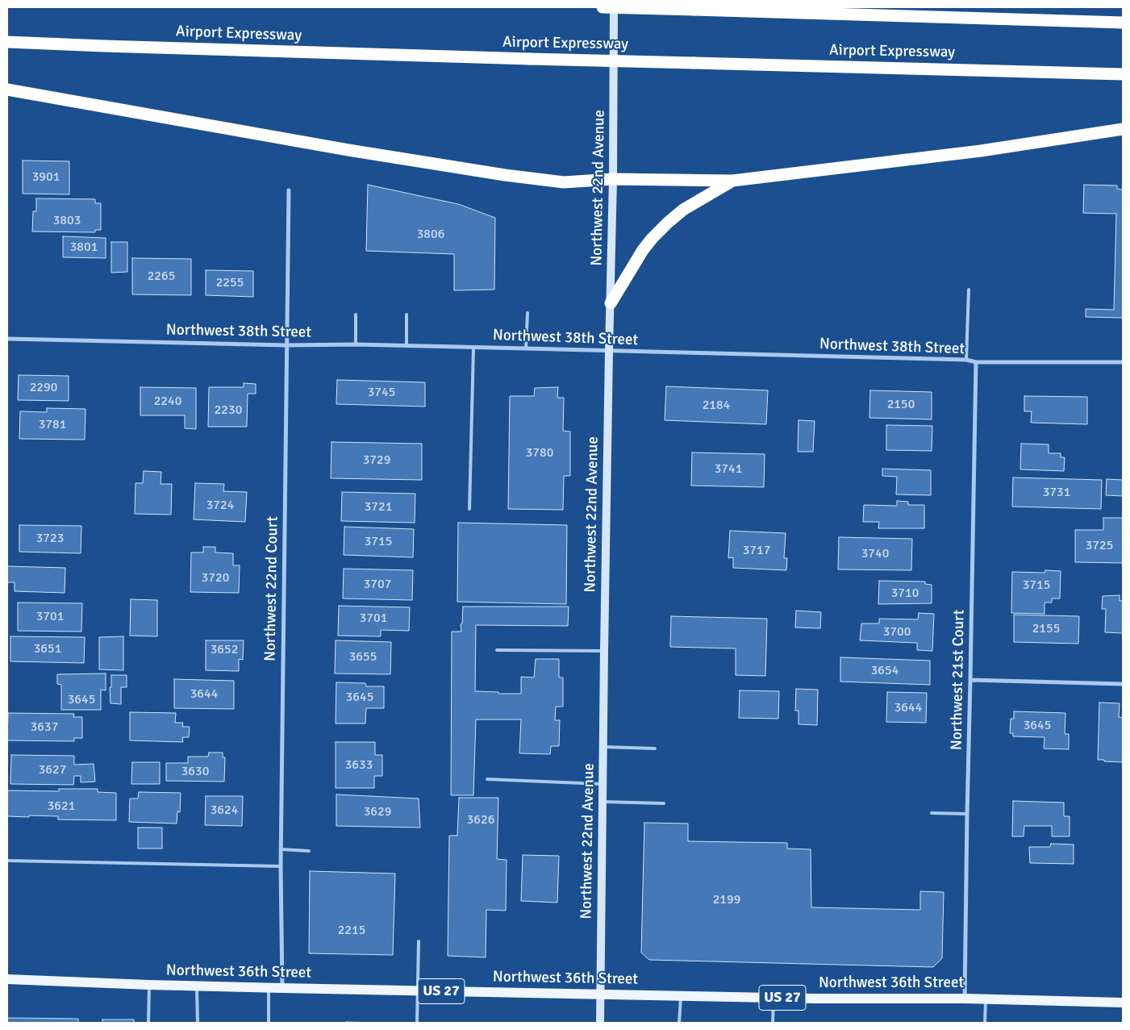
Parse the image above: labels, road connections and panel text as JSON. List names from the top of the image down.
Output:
{
  "streets": {
    "highway": ["Airport Expressway"],
    "main road": ["Northwest 22nd Avenue", "Northwest 36th Street", "US 27"],
    "street": ["Northwest 38th Street", "Northwest 22nd Court", "Northwest 21st Court"]
  },
  "crossings": [
    ["Northwest 22nd Avenue", "Northwest 38th Street"],
    ["Northwest 22nd Avenue", "Northwest 36th Street"],
    ["Northwest 38th Street", "Northwest 22nd Court"],
    ["Northwest 38th Street", "Northwest 21st Court"],
    ["Northwest 22nd Court", "Northwest 36th Street"],
    ["Northwest 21st Court", "Northwest 36th Street"]
  ],
  "house_numbers": [
    "3901",
    "3803",
    "3806",
    "3801",
    "2265",
    "2255",
    "2290",
    "3745",
    "2240",
    "2150",
    "2184",
    "2230",
    "3781",
    "3780",
    "3729",
    "3741",
    "3731",
    "3724",
    "3721",
    "3723",
    "3715",
    "3725",
    "3717",
    "3740",
    "3720",
    "3707",
    "3715",
    "3710",
    "3701",
    "3701",
    "2155",
    "3700",
    "3651",
    "3652",
    "3655",
    "3654",
    "3644",
    "3645",
    "3645",
    "3644",
    "3645",
    "3637",
    "3633",
    "3627",
    "3630",
    "3621",
    "3624",
    "3629",
    "3626",
    "2199",
    "2215"
  ]
}
